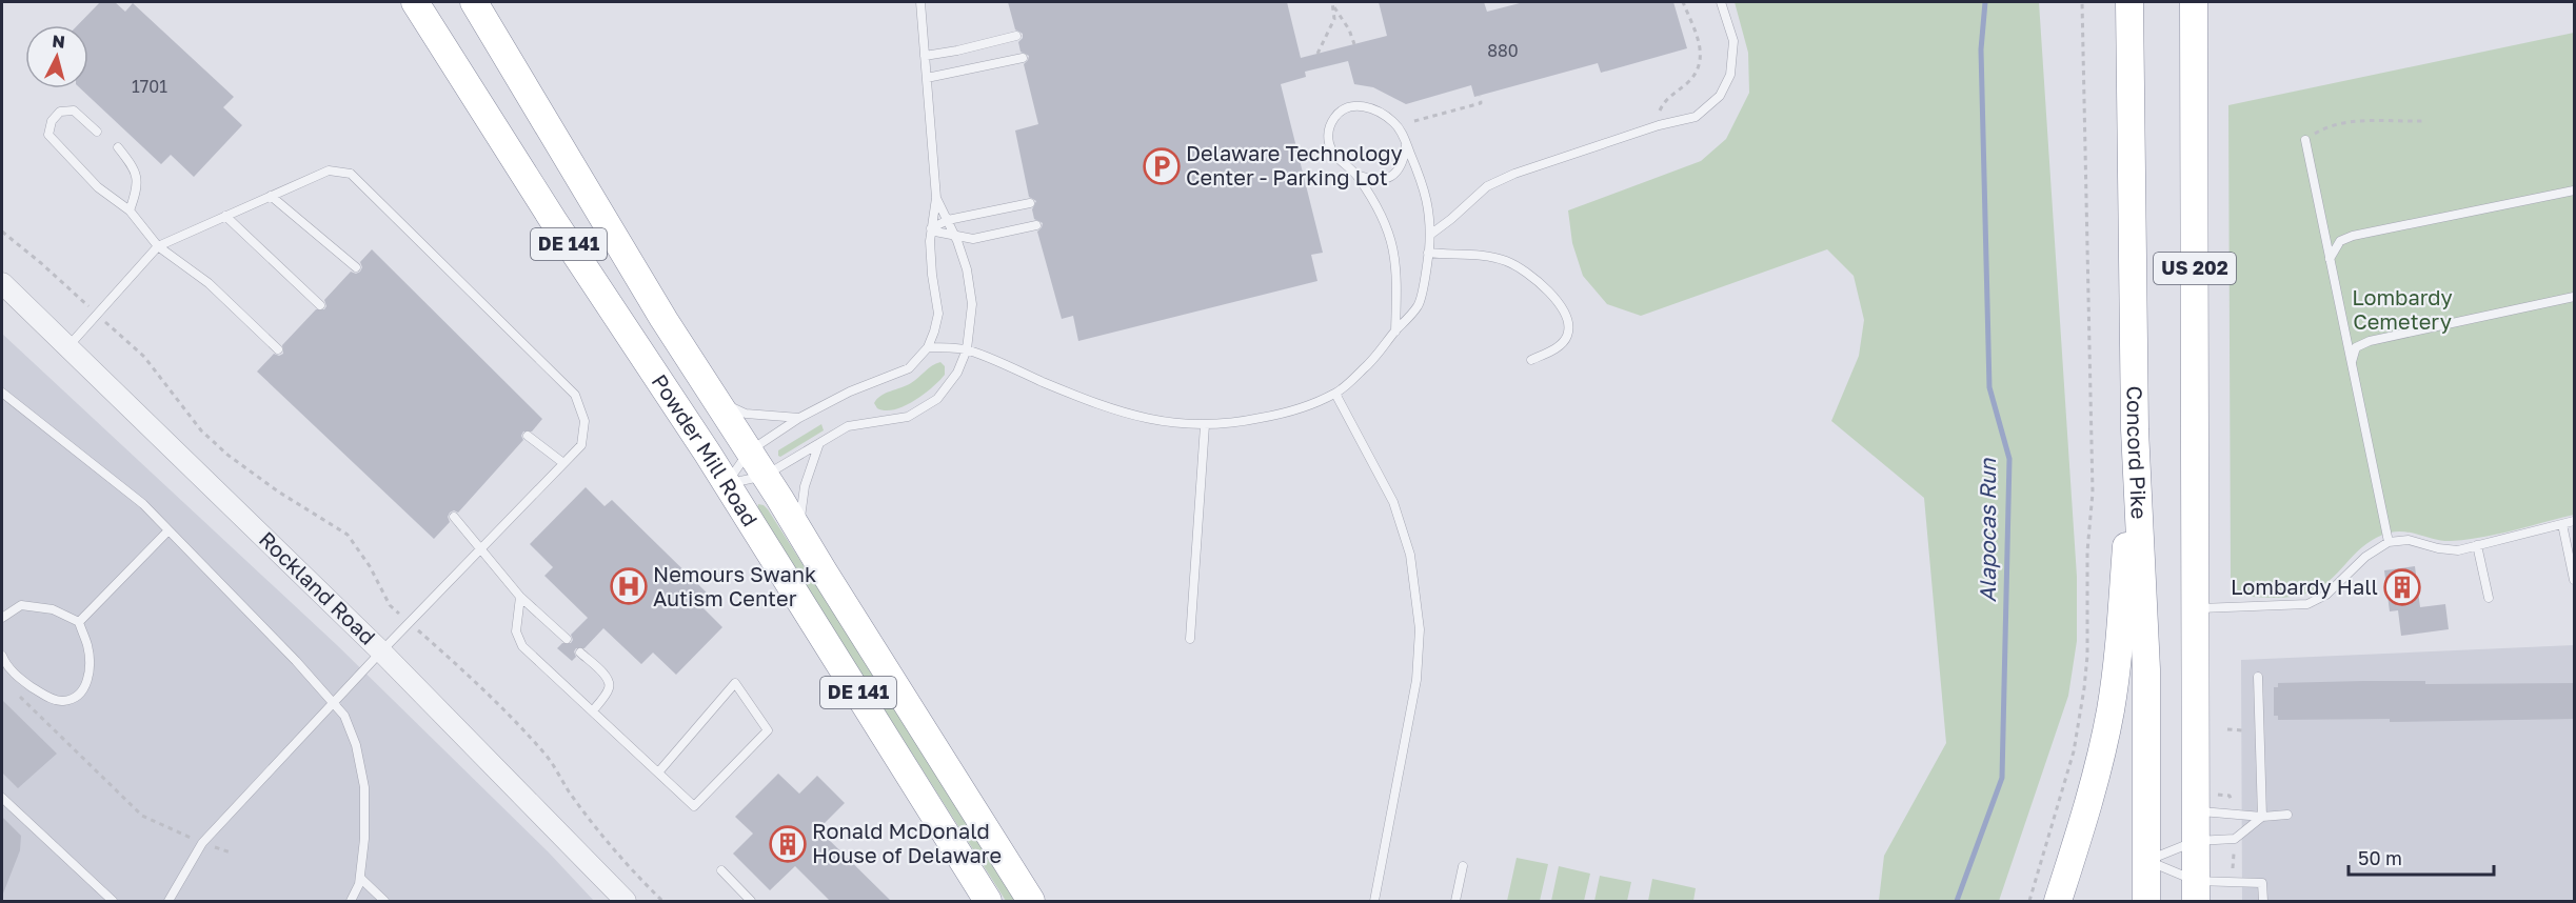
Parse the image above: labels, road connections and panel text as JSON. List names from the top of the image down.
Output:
{
  "streets": {
    "highway": [
      "DE 141",
      "US 202",
      "Powder Mill Road",
      "Concord Pike"
    ],
    "street": ["Rockland Road"]
  },
  "water": ["Alapocas Run"],
  "parks": ["Lombardy Cemetery"],
  "places": {
    "parking": ["Delaware Technology Center - Parking Lot"],
    "hospital": ["Nemours Swank Autism Center"],
    "building": ["Lombardy Hall", "Ronald McDonald House of Delaware"]
  },
  "house_numbers": ["880", "1701"],
  "scale_bar": "50 m",
  "north": "top"
}
